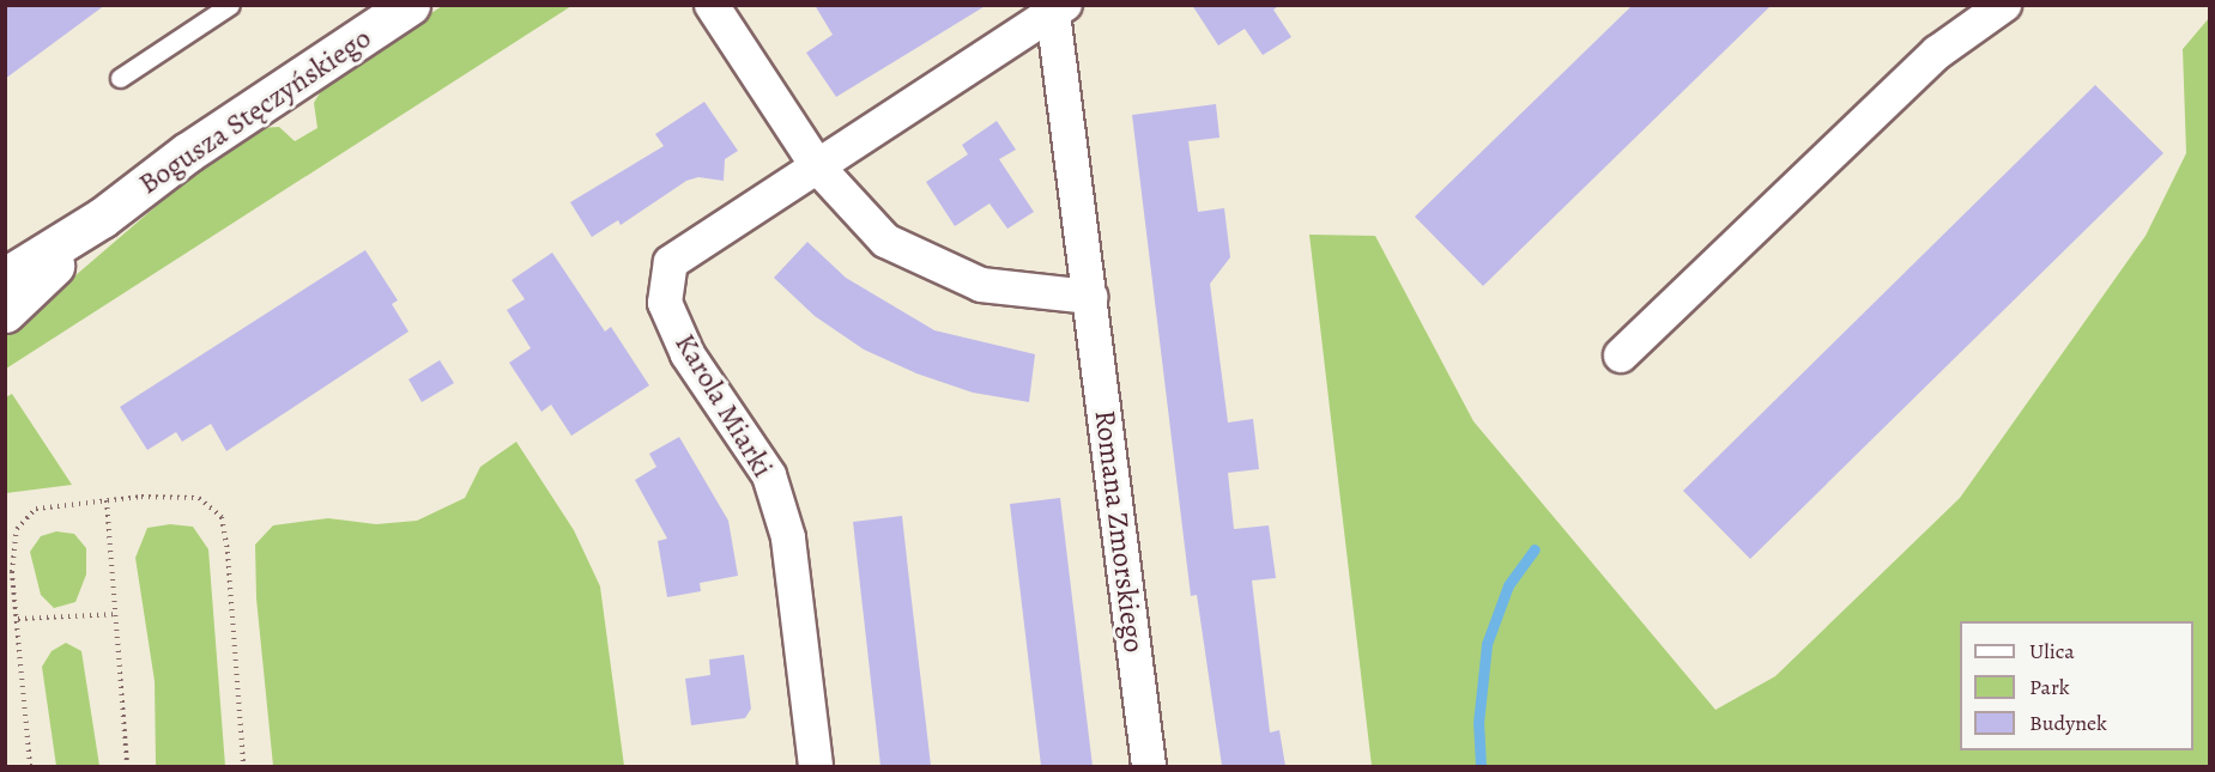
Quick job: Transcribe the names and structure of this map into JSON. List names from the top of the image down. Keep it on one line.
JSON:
{"streets":{"street":["Bogusza Stęczyńskiego","Karola Miarki","Romana Zmorskiego"]},"crossings":[["Karola Miarki","Romana Zmorskiego"]],"legend":["Ulica","Park","Budynek"]}
